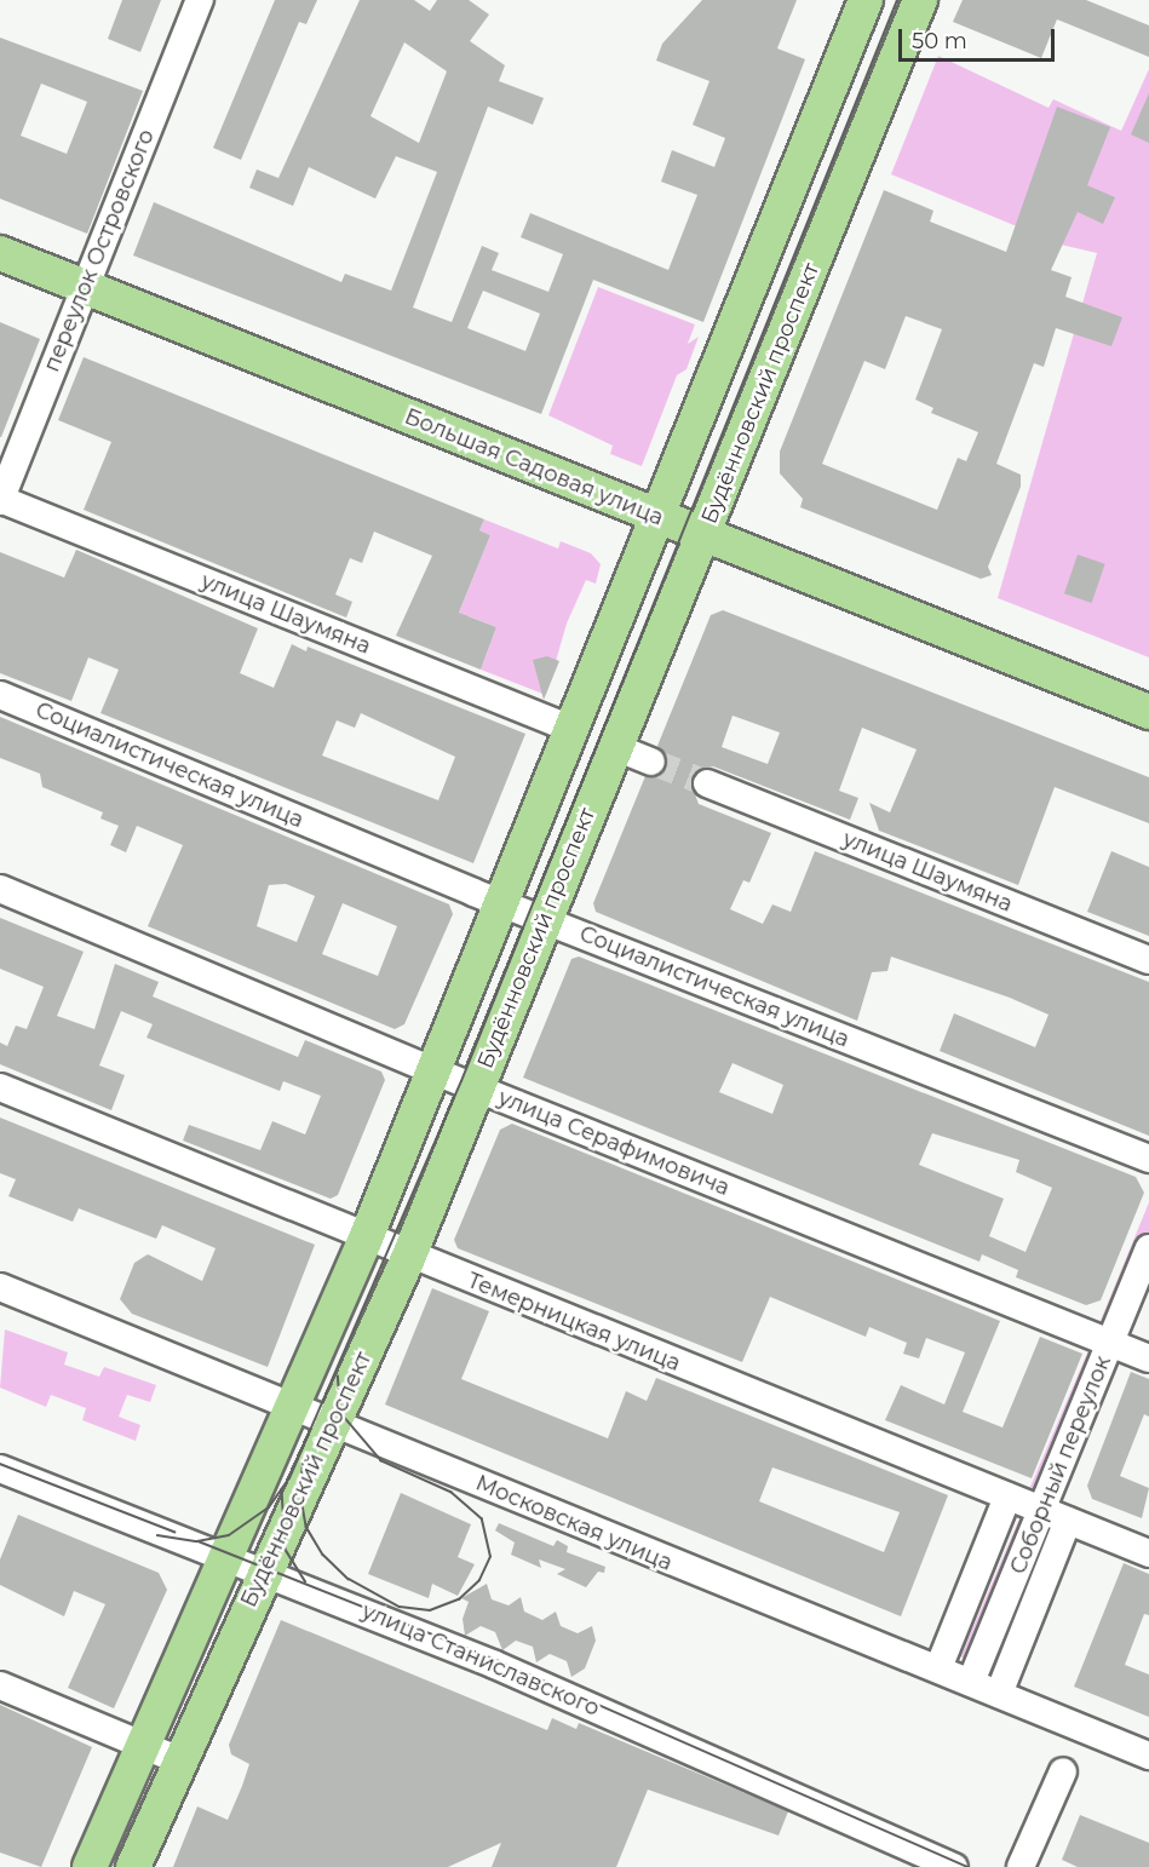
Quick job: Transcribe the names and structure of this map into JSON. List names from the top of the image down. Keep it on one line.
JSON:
{"streets":{"main road":["Будённовский проспект","Большая Садовая улица"],"street":["переулок Островского","улица Шаумяна","Социалистическая улица","улица Серафимовича","Темерницкая улица","Соборный переулок","Московская улица","улица Станиславского"]},"crossings":[["переулок Островского","Большая Садовая улица"],["переулок Островского","улица Шаумяна"],["Будённовский проспект","Большая Садовая улица"],["Будённовский проспект","улица Шаумяна"],["Будённовский проспект","Социалистическая улица"],["Будённовский проспект","улица Серафимовича"],["Будённовский проспект","Темерницкая улица"],["Будённовский проспект","Московская улица"],["Будённовский проспект","улица Станиславского"],["улица Серафимовича","Соборный переулок"],["Темерницкая улица","Соборный переулок"],["Соборный переулок","Московская улица"]],"scale_bar":"50 m"}
